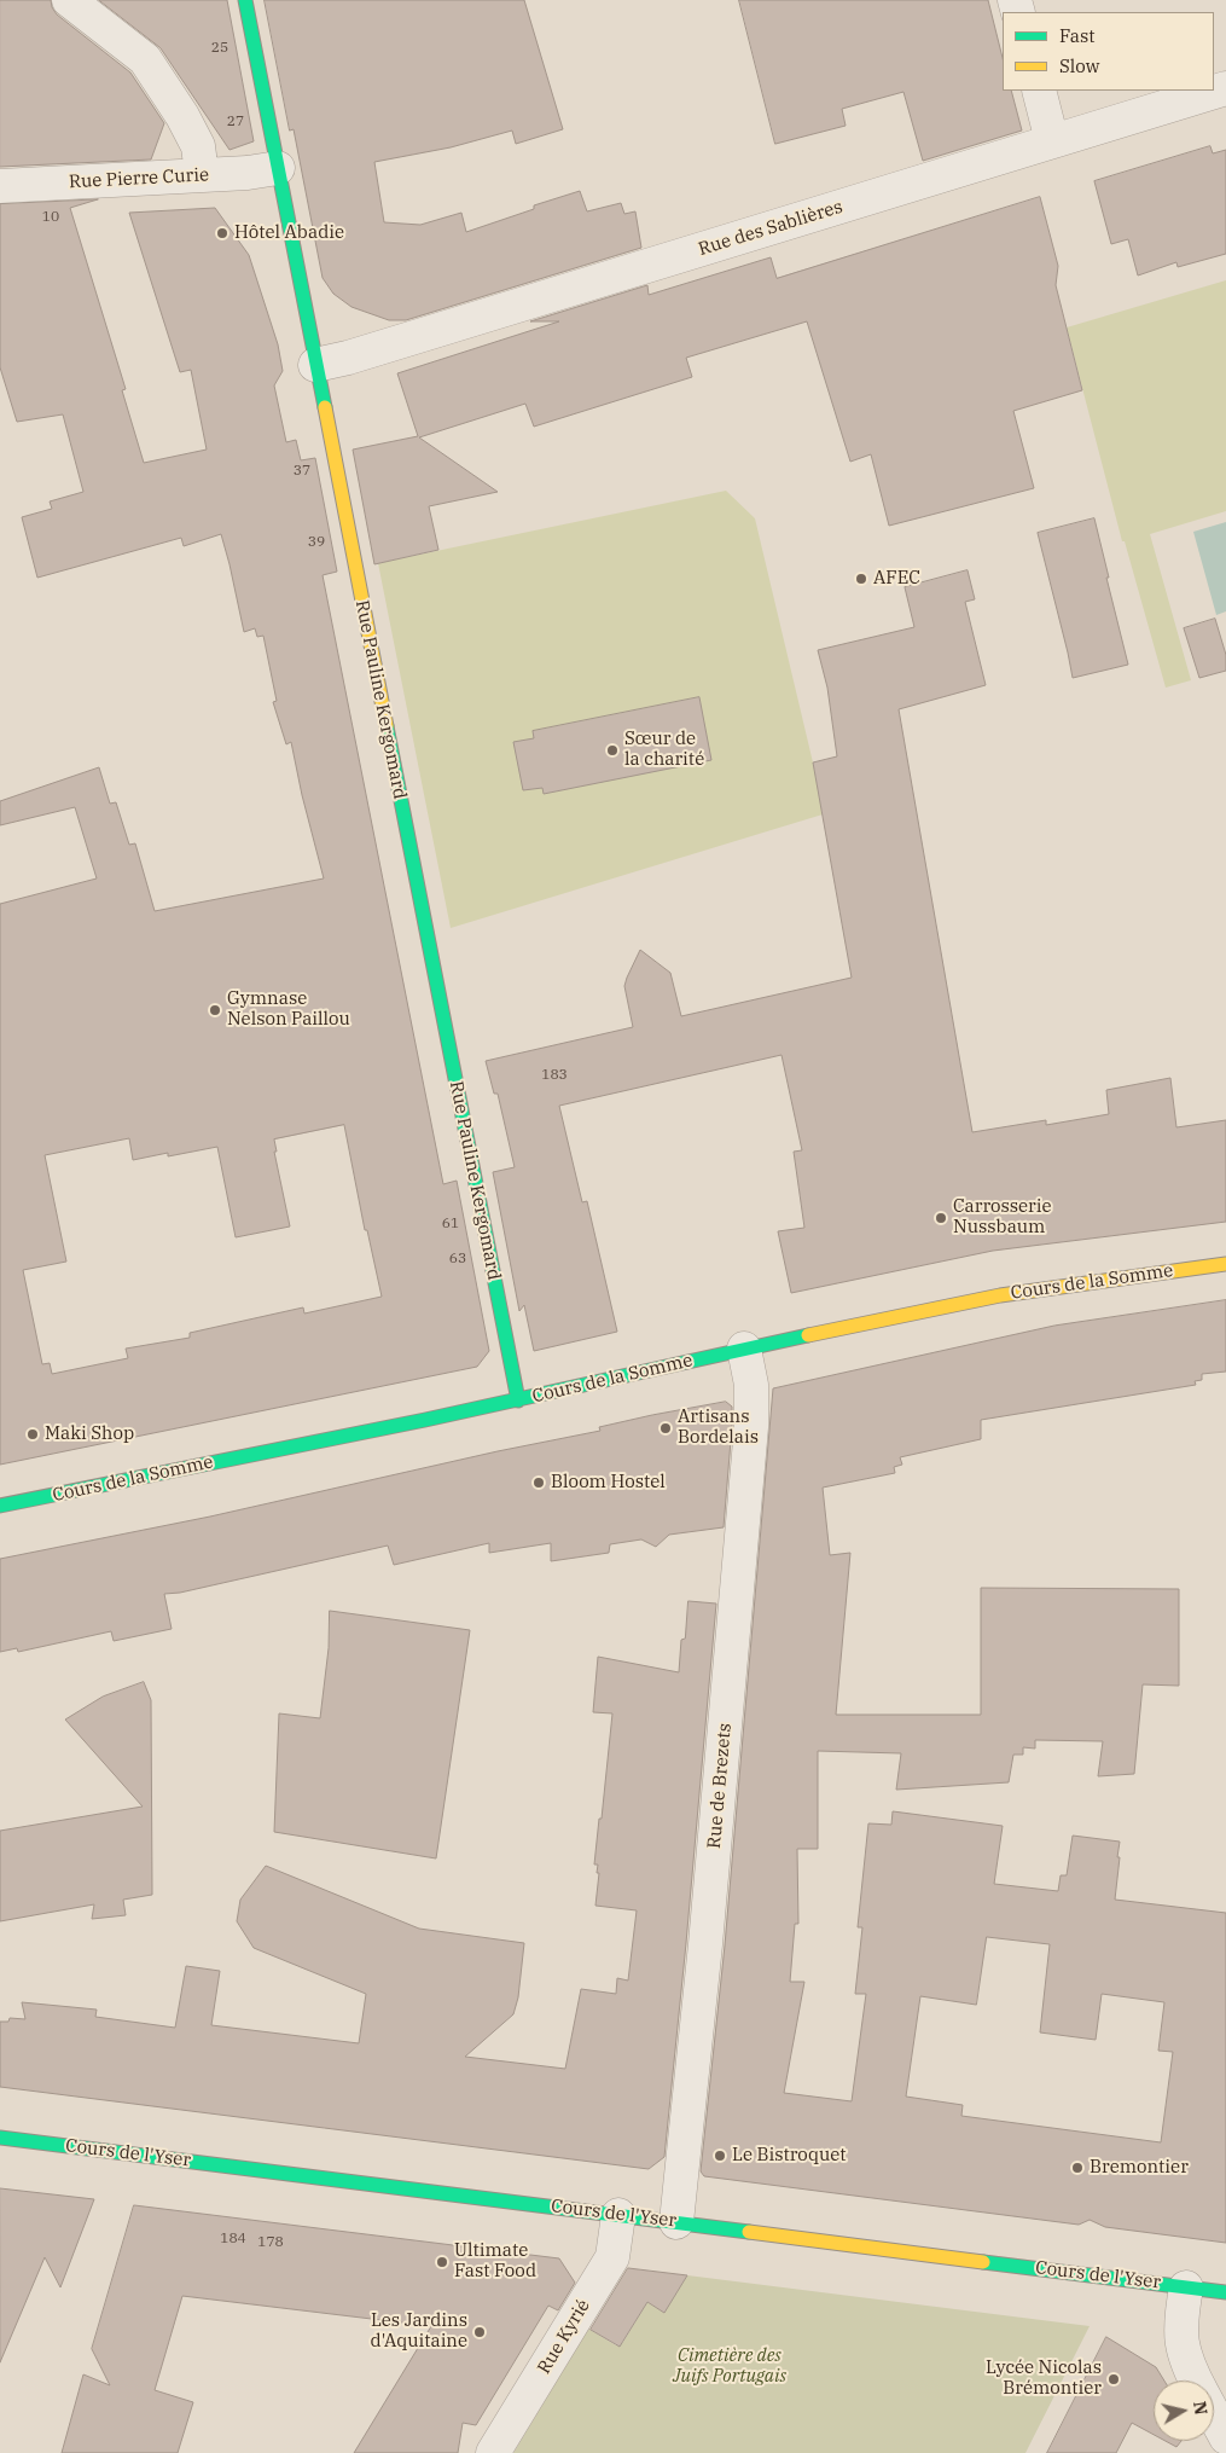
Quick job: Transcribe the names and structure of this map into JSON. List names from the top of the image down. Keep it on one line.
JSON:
{"streets":{"street":["Rue Pierre Curie","Rue des Sablières","Rue Pauline Kergomard","Cours de la Somme","Rue de Brezets","Cours de l'Yser","Rue Kyrié"]},"crossings":[["Rue Pierre Curie","Rue Pauline Kergomard"],["Rue des Sablières","Rue Pauline Kergomard"],["Rue Pauline Kergomard","Cours de la Somme"],["Cours de la Somme","Rue de Brezets"],["Rue de Brezets","Cours de l'Yser"],["Cours de l'Yser","Rue Kyrié"]],"parks":["Cimetière des Juifs Portugais"],"places":["Hôtel Abadie","AFEC","Sœur de la charité","Gymnase Nelson Paillou","Carrosserie Nussbaum","Artisans Bordelais","Maki Shop","Bloom Hostel","Le Bistroquet","Bremontier","Ultimate Fast Food","Les Jardins d'Aquitaine","Lycée Nicolas Brémontier"],"house_numbers":["25","27","10","37","39","183","61","63","184","178"],"legend":["Fast","Slow"],"north":"right"}
